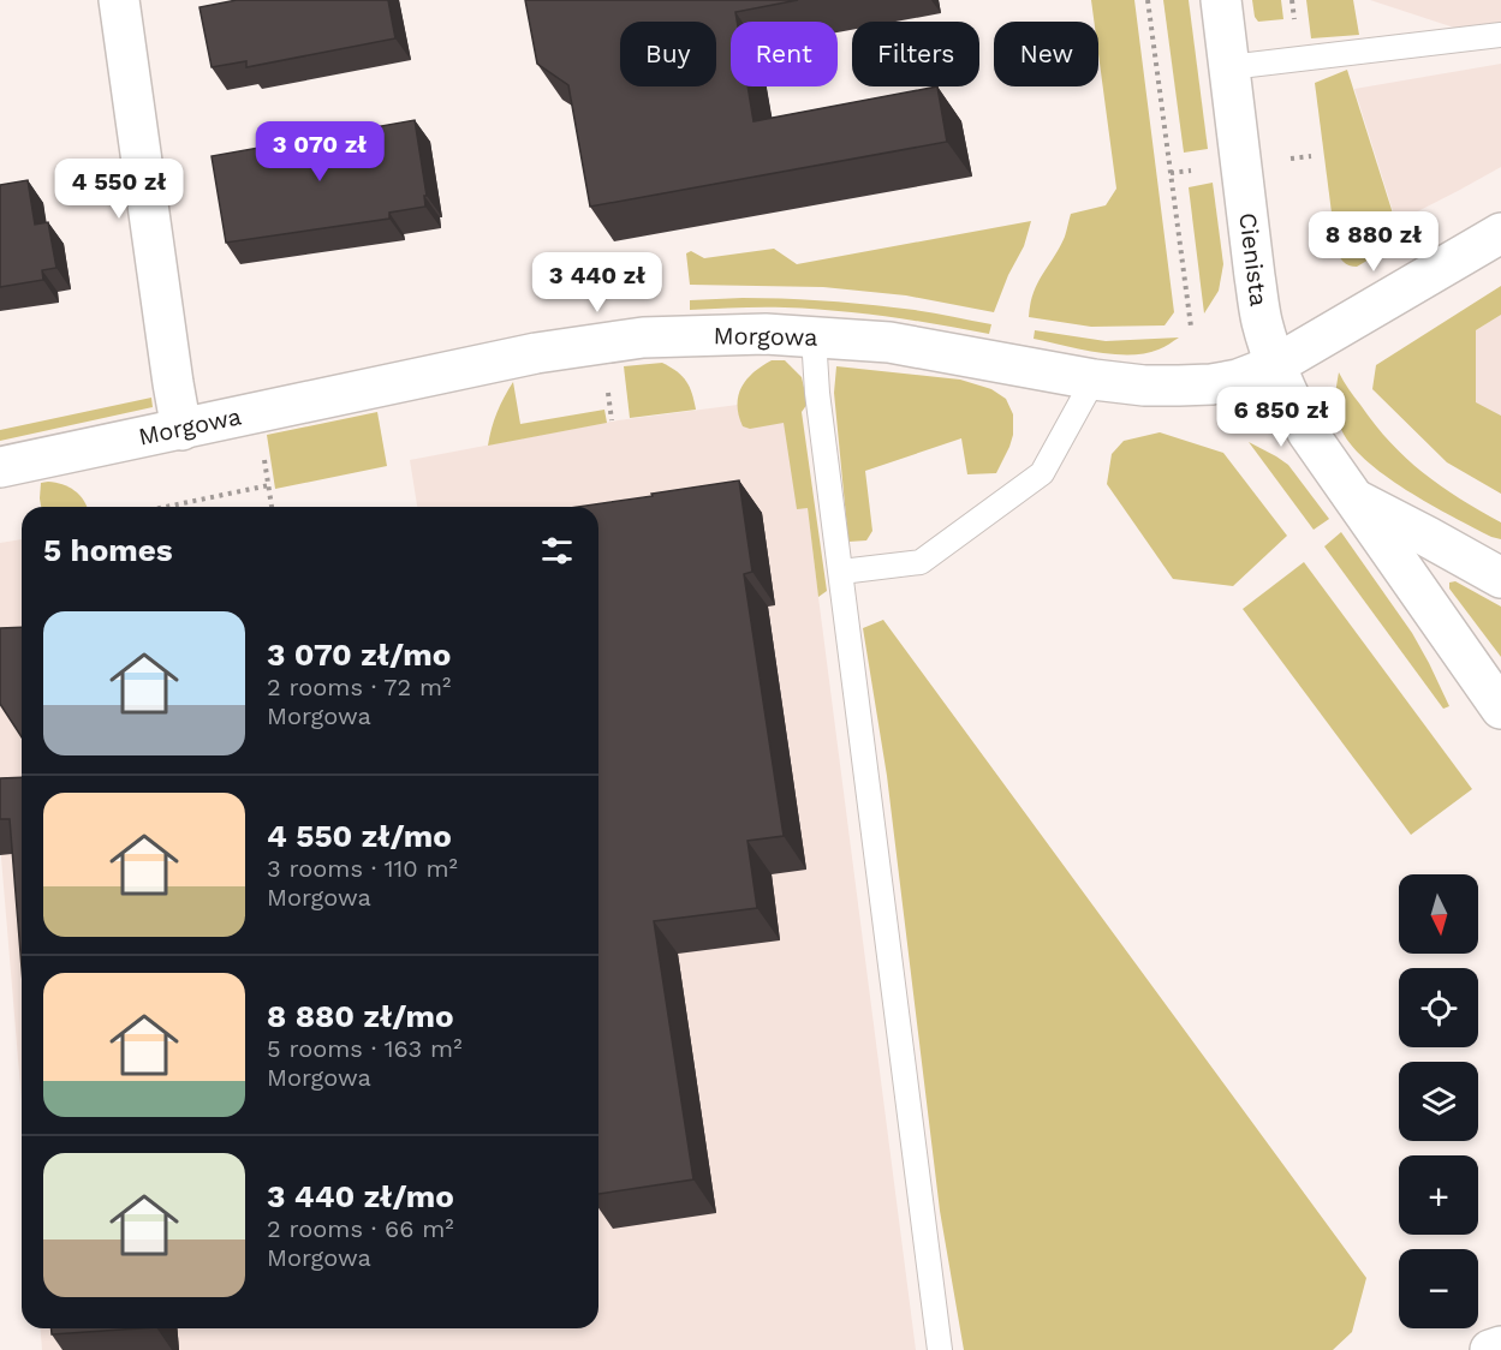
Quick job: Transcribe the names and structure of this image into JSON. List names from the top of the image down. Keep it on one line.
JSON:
{"streets":{"street":["Cienista","Morgowa"]},"crossings":[["Cienista","Morgowa"]],"north":"bottom","page":{"chip":["Buy","Rent","Filters","New"],"price":["3 070 zł","4 550 zł","8 880 zł","3 440 zł","6 850 zł"],"heading":"5 homes","list":[{"name":"3 070 zł/mo","note":"2 rooms · 72 m² · Morgowa"},{"name":"4 550 zł/mo","note":"3 rooms · 110 m² · Morgowa"},{"name":"8 880 zł/mo","note":"5 rooms · 163 m² · Morgowa"},{"name":"3 440 zł/mo","note":"2 rooms · 66 m² · Morgowa"}],"map_buttons":["+","−"]}}
